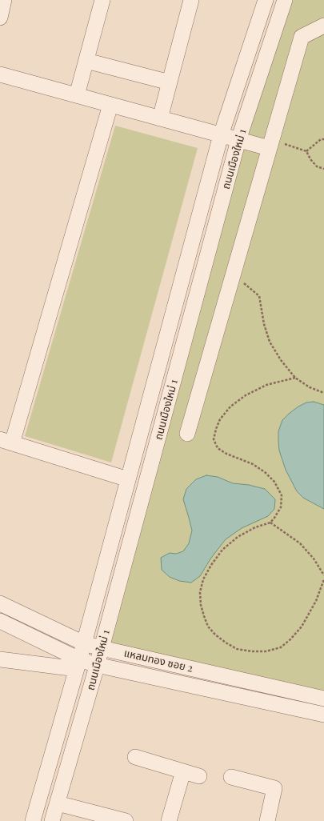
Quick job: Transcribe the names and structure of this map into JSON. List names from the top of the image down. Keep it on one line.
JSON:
{"streets":{"street":["ถนนเมืองใหม่ 1","แหลมทอง ซอย 2"]},"crossings":[["ถนนเมืองใหม่ 1","แหลมทอง ซอย 2"]]}
